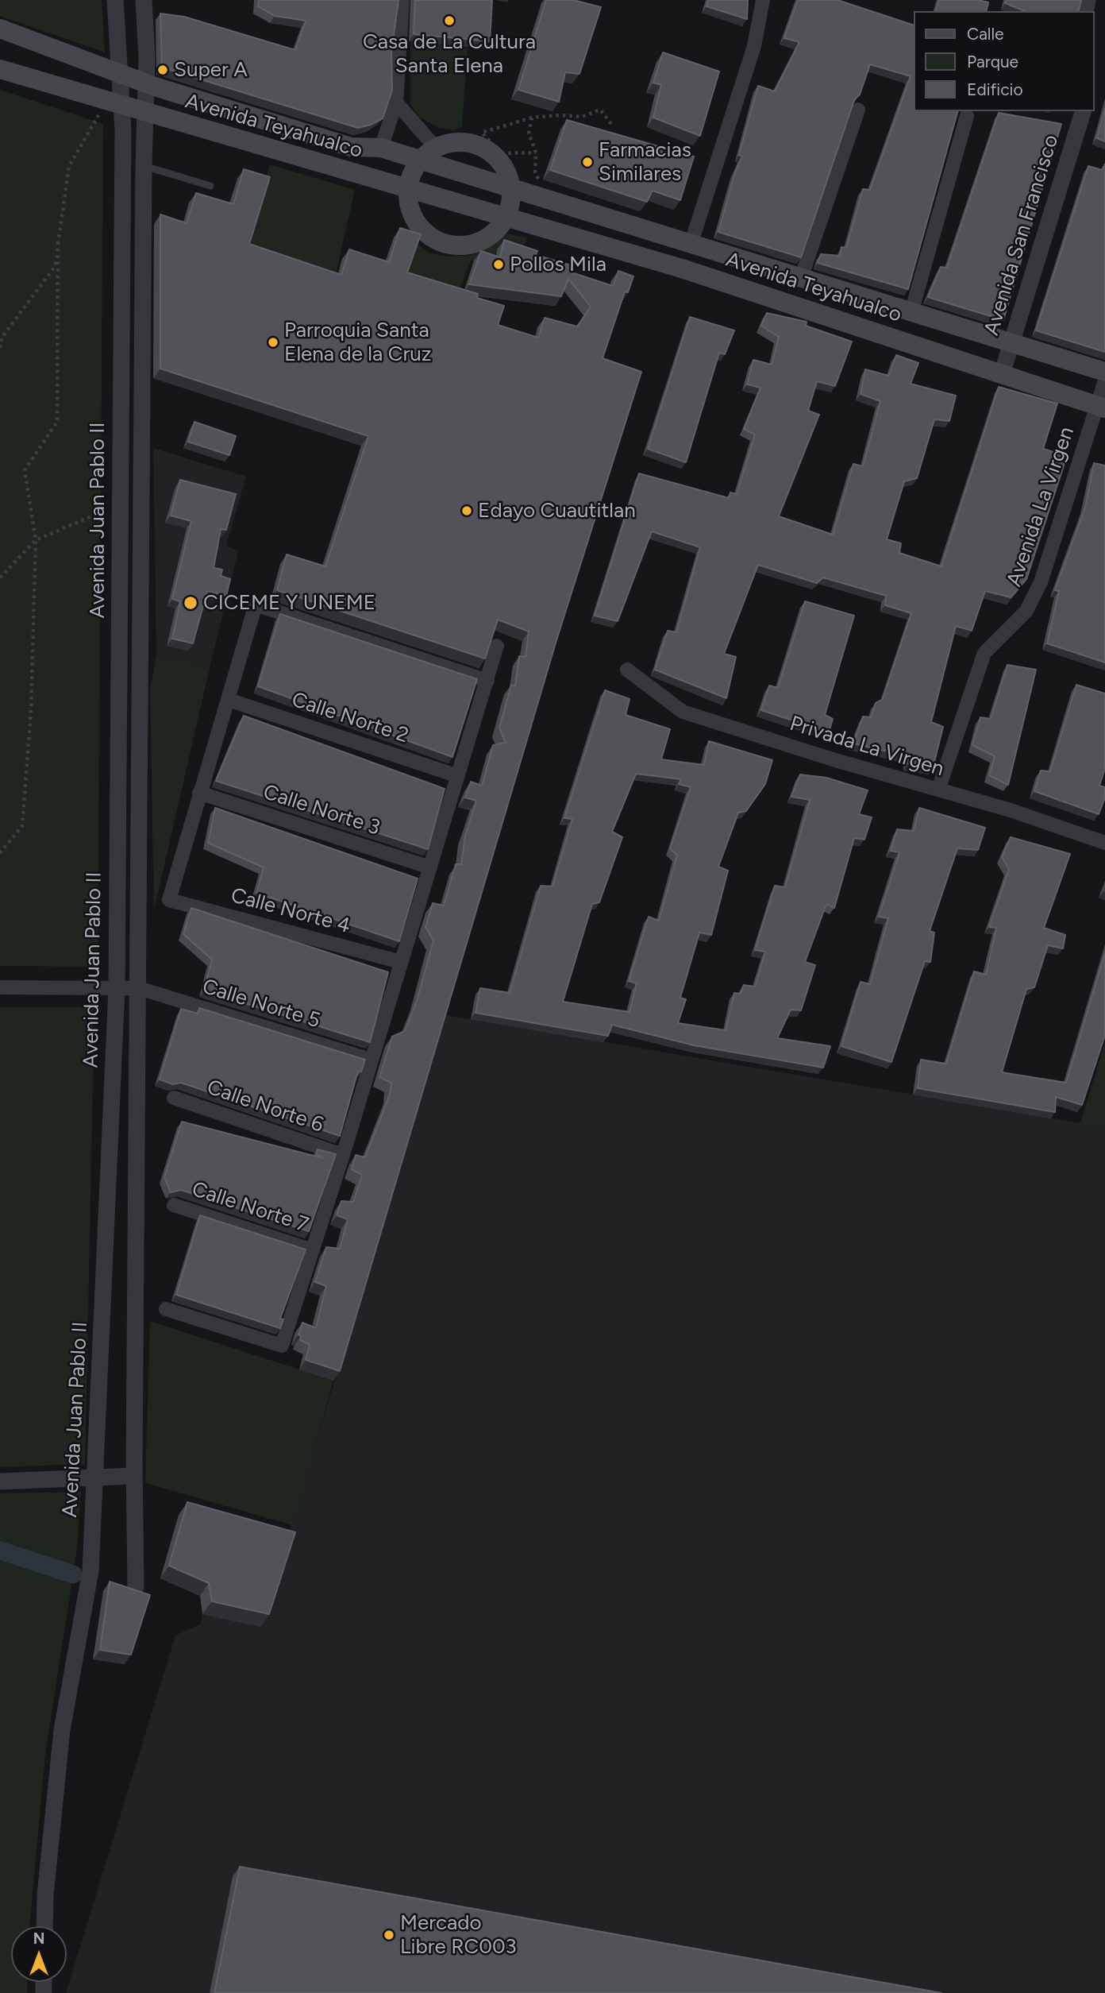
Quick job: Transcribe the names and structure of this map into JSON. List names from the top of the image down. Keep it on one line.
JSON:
{"streets":{"main road":["Avenida Teyahualco"],"street":["Avenida San Francisco","Avenida La Virgen","Avenida Juan Pablo II","Calle Norte 2","Privada La Virgen","Calle Norte 3","Calle Norte 4","Calle Norte 5","Calle Norte 6","Calle Norte 7"]},"crossings":[["Avenida Teyahualco","Avenida San Francisco"],["Avenida Teyahualco","Avenida La Virgen"],["Avenida Teyahualco","Avenida Juan Pablo II"],["Avenida La Virgen","Privada La Virgen"],["Avenida Juan Pablo II","Calle Norte 5"],["Calle Norte 3","Calle Norte 4"]],"places":["Casa de La Cultura Santa Elena","Super A","Farmacias Similares","Pollos Mila","Parroquia Santa Elena de la Cruz","Edayo Cuautitlan","CICEME Y UNEME","Mercado Libre RC003"],"legend":["Calle","Parque","Edificio"],"north":"top"}
